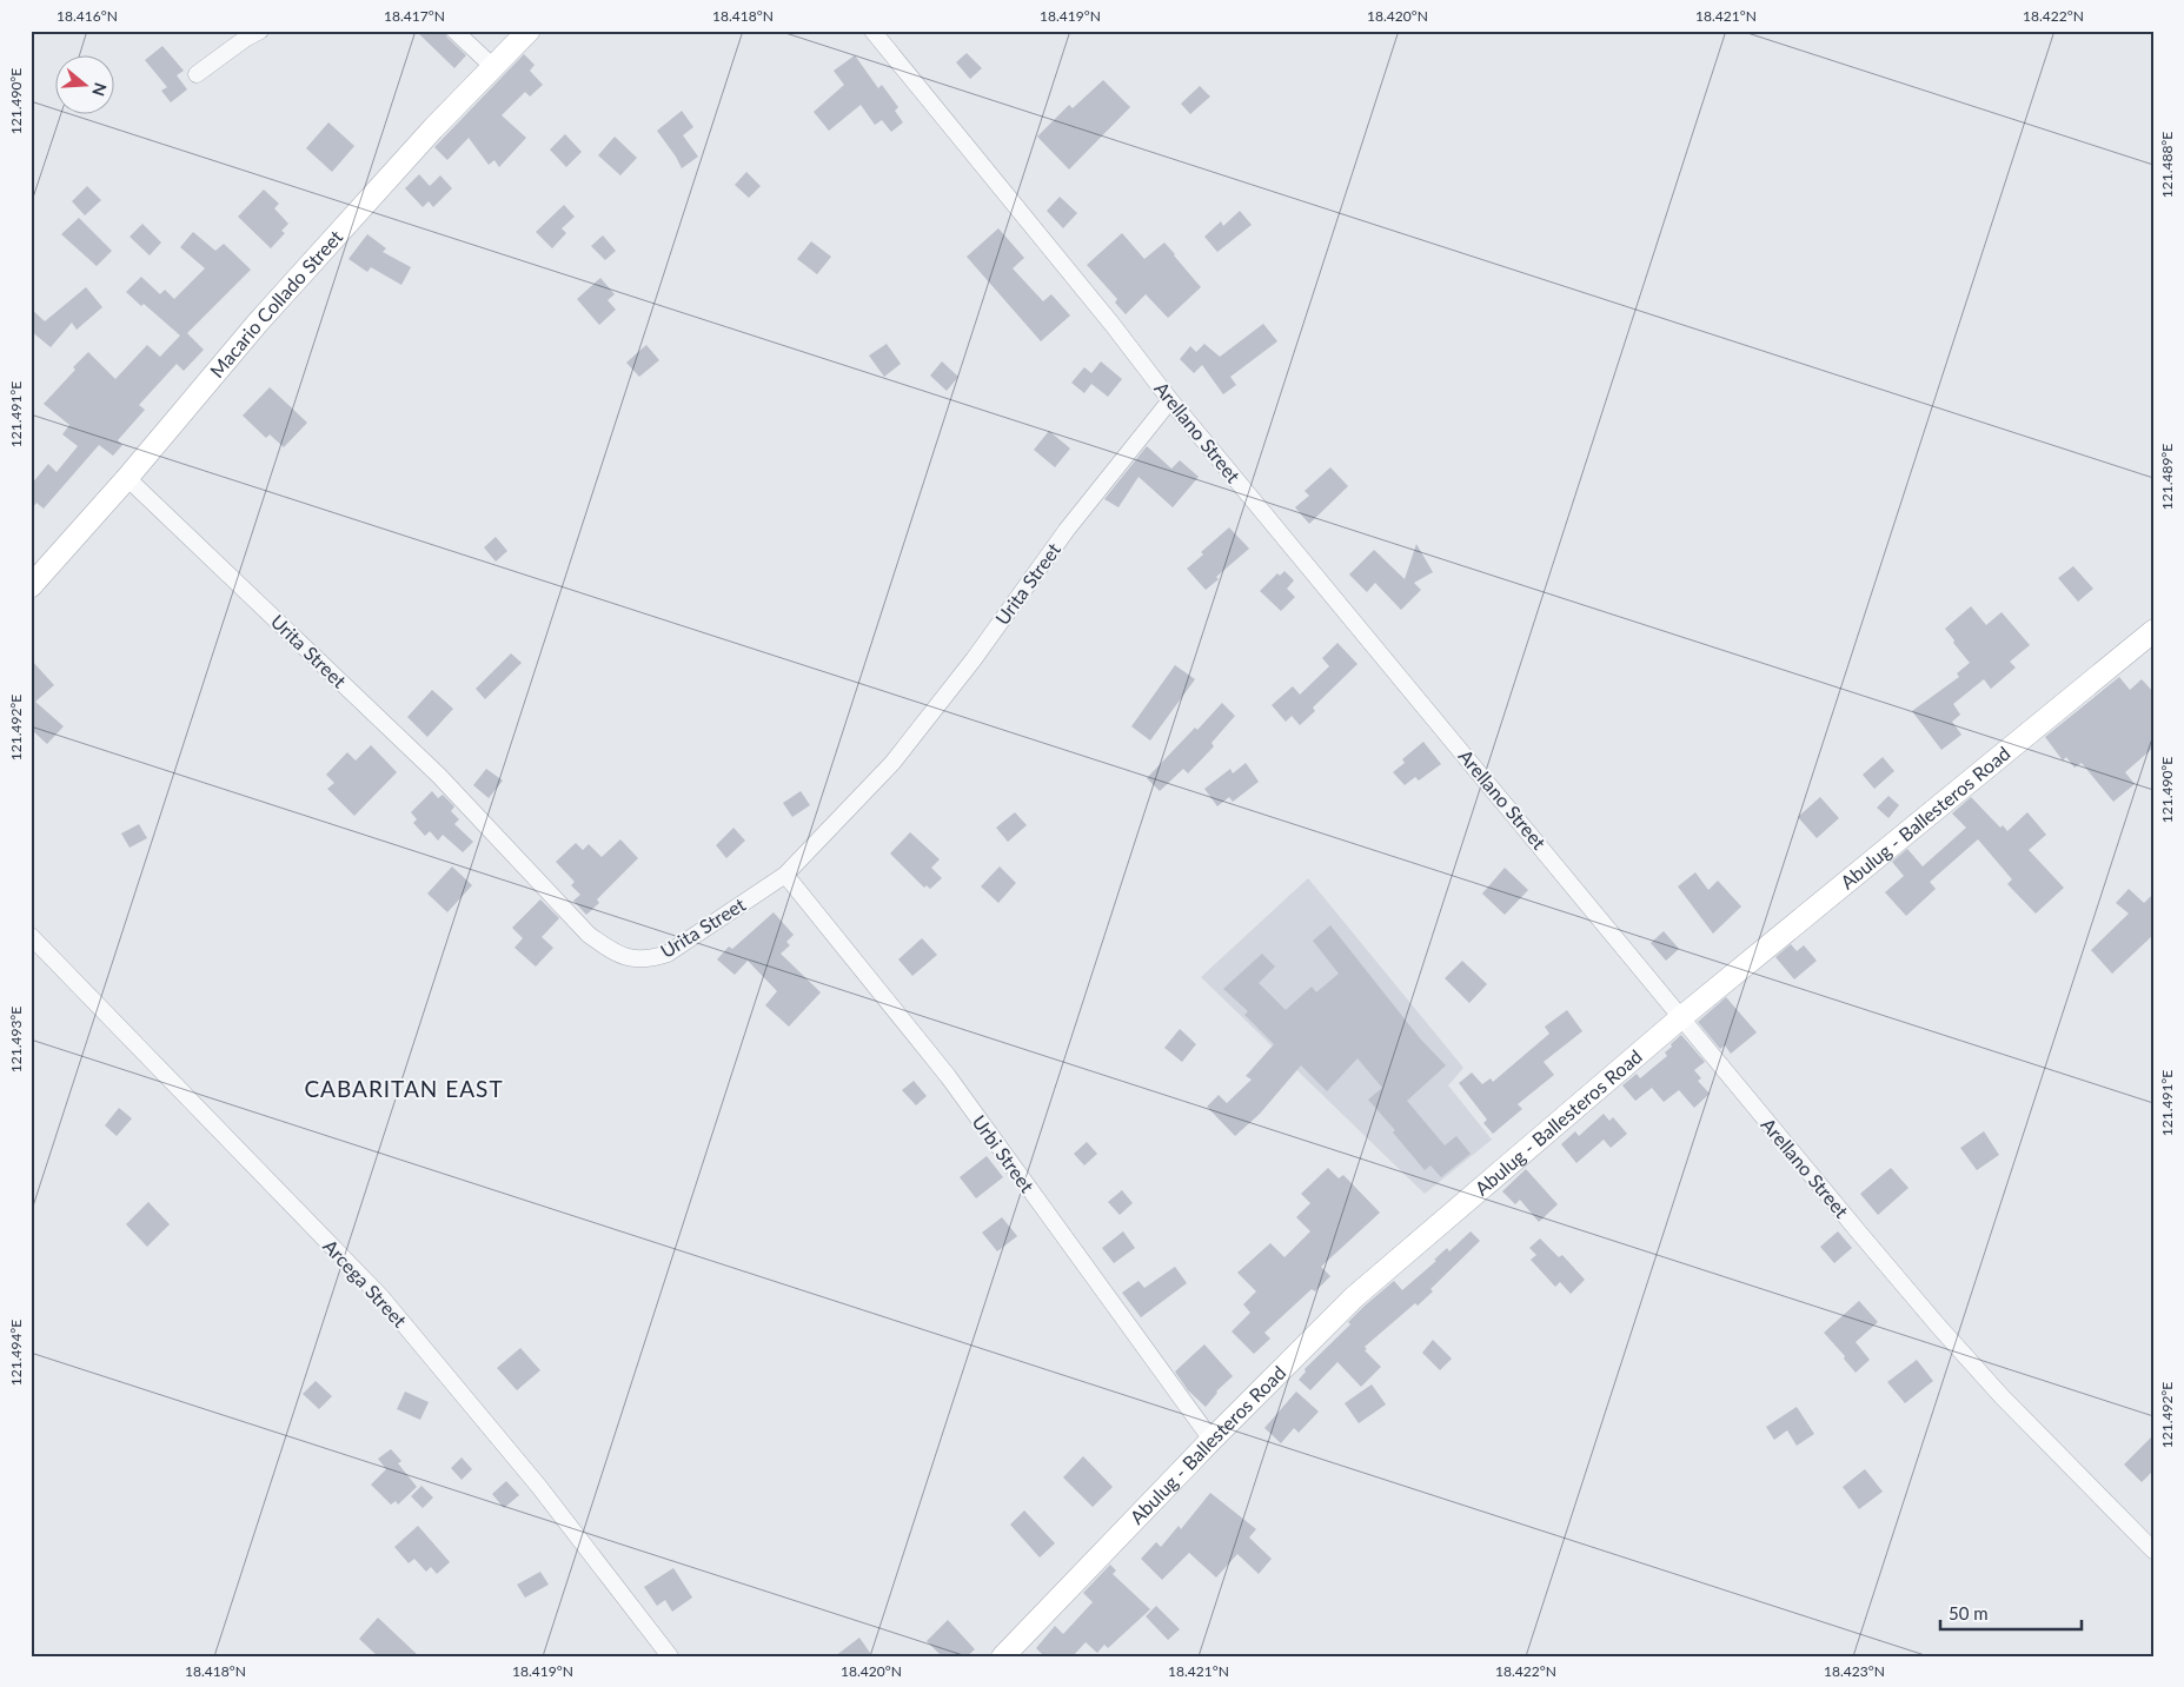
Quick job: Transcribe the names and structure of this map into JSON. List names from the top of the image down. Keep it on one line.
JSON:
{"streets":{"main road":["Macario Collado Street","Abulug - Ballesteros Road"],"street":["Arellano Street","Urita Street","Urbi Street","Arcega Street"]},"crossings":[["Macario Collado Street","Urita Street"],["Arellano Street","Urita Street"],["Arellano Street","Abulug - Ballesteros Road"],["Urita Street","Urbi Street"],["Abulug - Ballesteros Road","Urbi Street"]],"districts":["CABARITAN EAST"],"scale_bar":"50 m","north":"right","coordinates":["18.416°N","18.417°N","18.418°N","18.419°N","18.420°N","18.421°N","18.422°N","121.490°E","121.488°E","121.491°E","121.489°E","121.492°E","121.493°E","121.494°E","18.423°N"]}
